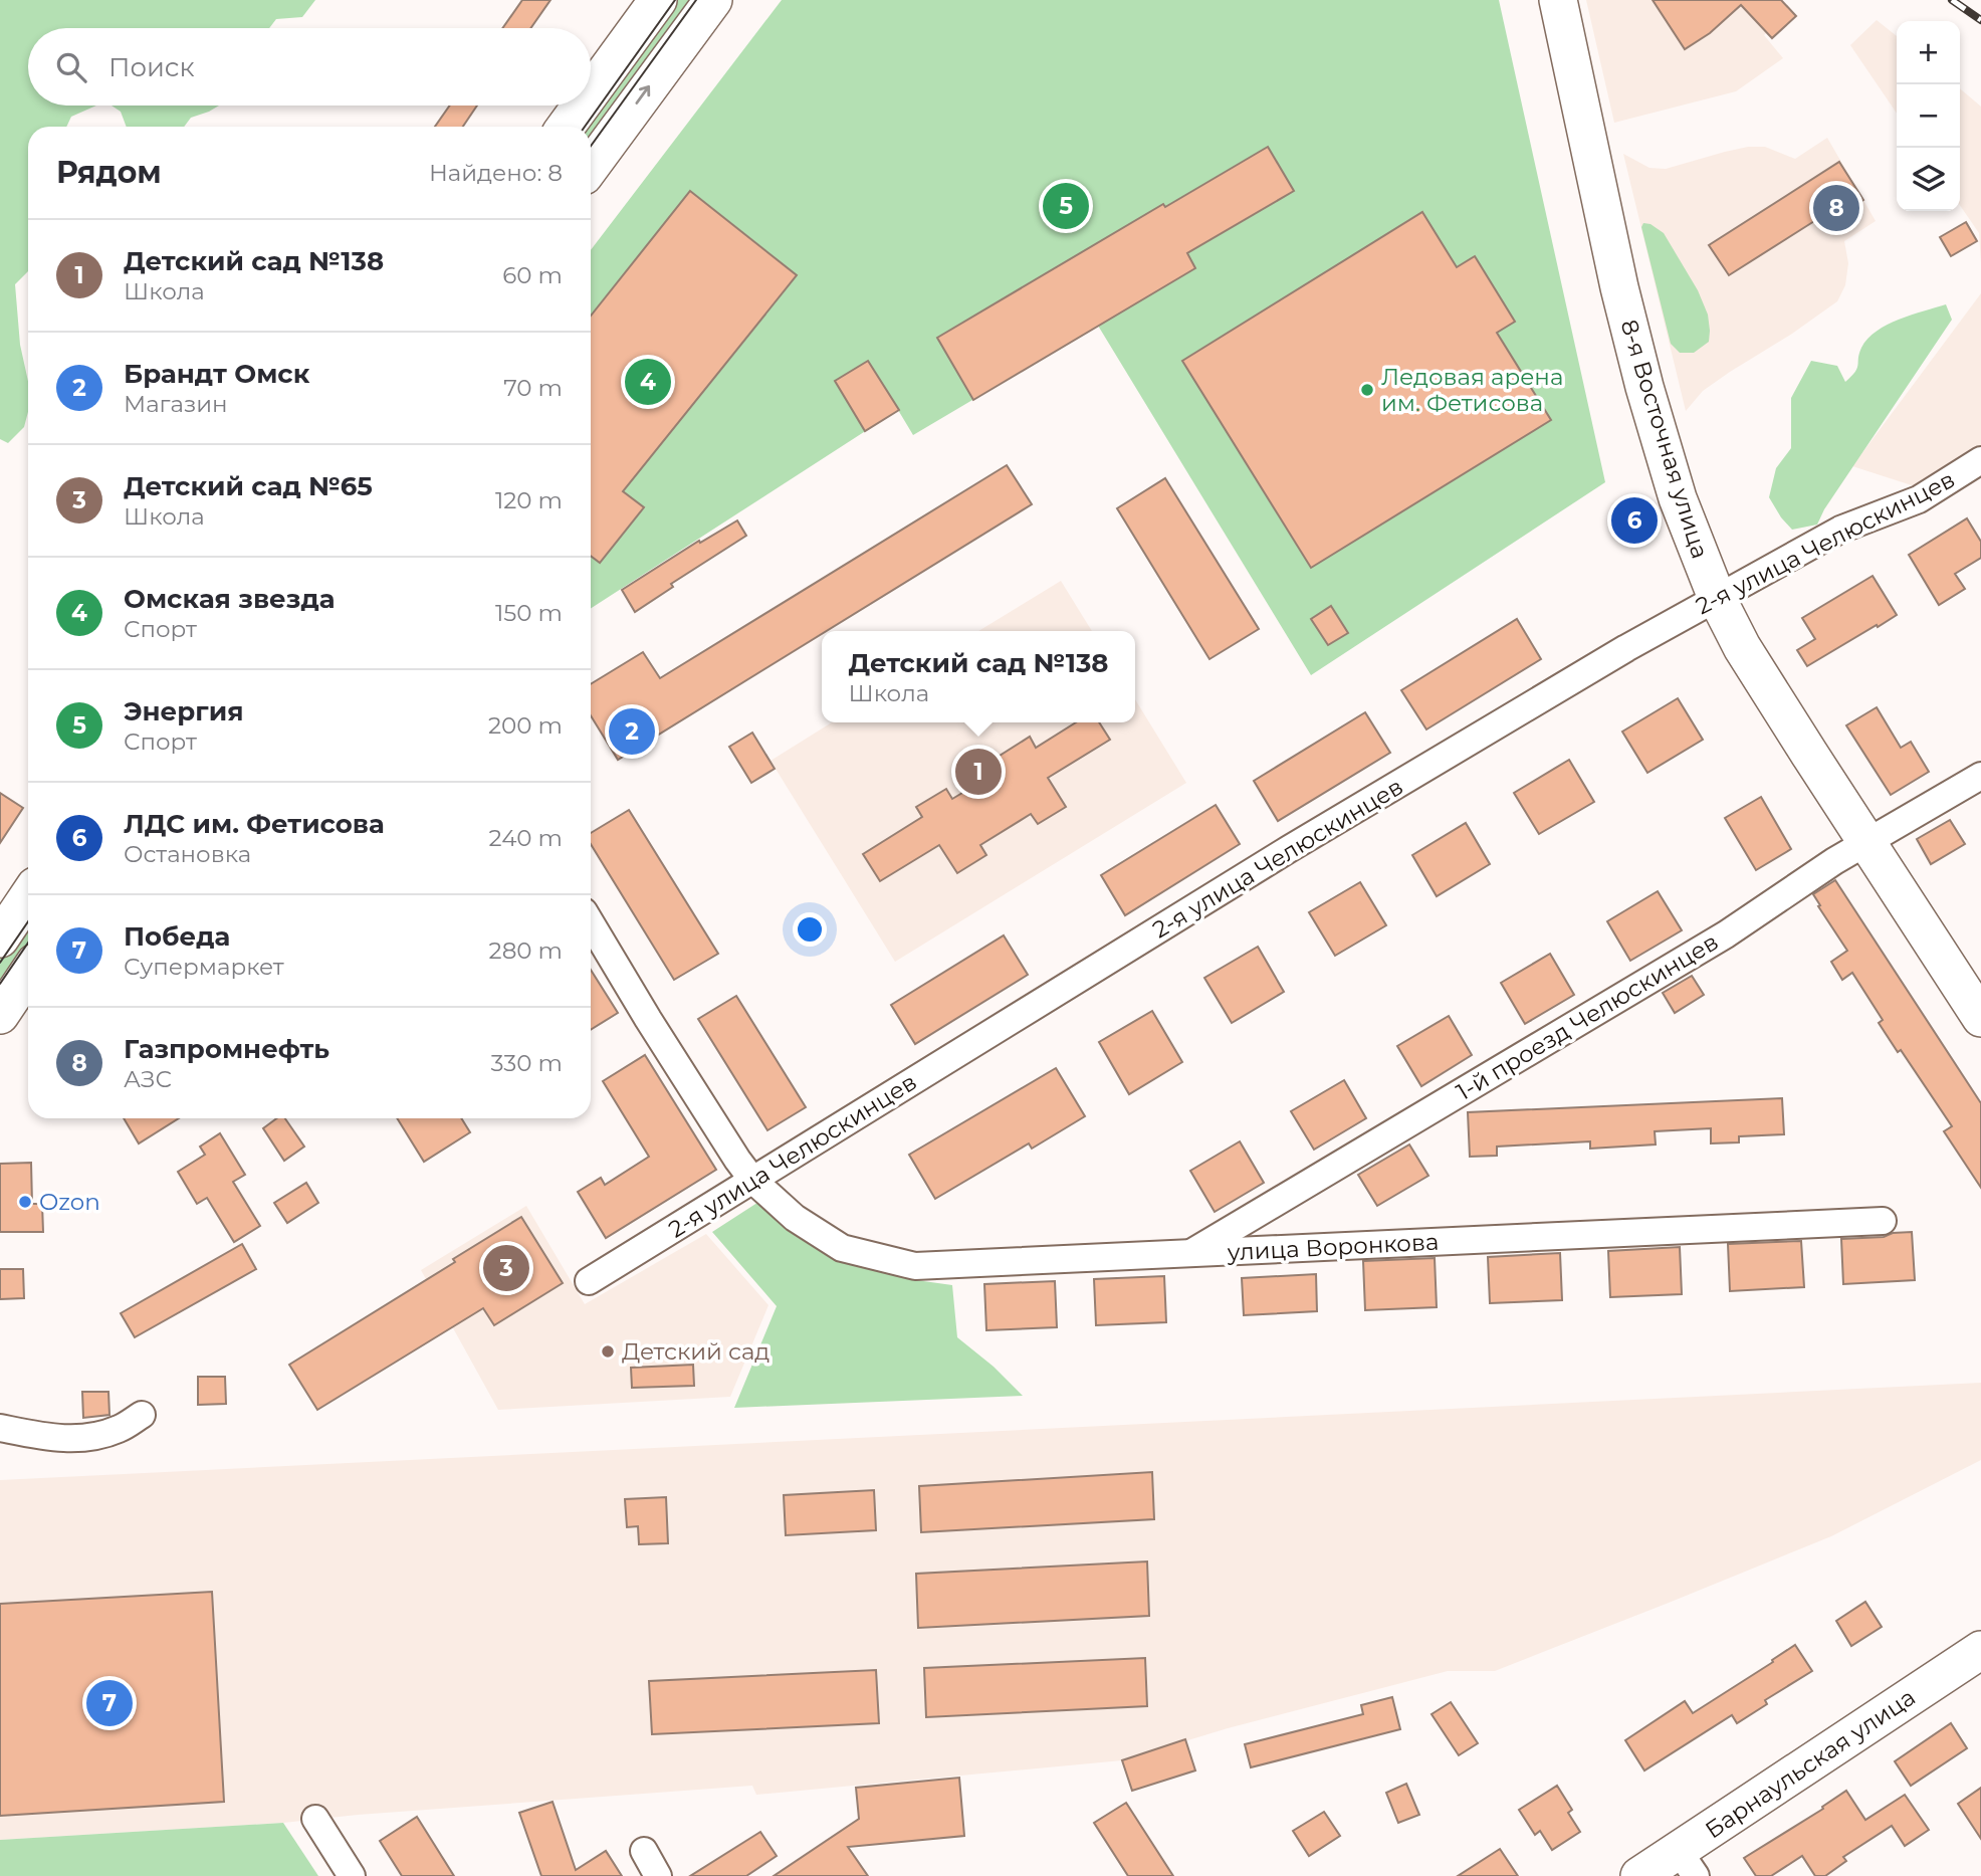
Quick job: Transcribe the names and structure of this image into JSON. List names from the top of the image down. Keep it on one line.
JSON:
{"streets":{"main road":["8-я Восточная улица","Барнаульская улица"],"street":["2-я улица Челюскинцев","1-й проезд Челюскинцев","улица Воронкова"]},"crossings":[["8-я Восточная улица","2-я улица Челюскинцев"],["8-я Восточная улица","1-й проезд Челюскинцев"],["2-я улица Челюскинцев","улица Воронкова"],["1-й проезд Челюскинцев","улица Воронкова"]],"places":["Ледовая арена им. Фетисова","Ozon","Детский сад"],"page":{"map_buttons":["+","−"],"search":"Поиск","heading":["Рядом","Найдено: 8"],"pins":["5","8","4","6","2","1","3","7"],"list":[{"mark":"1","name":"Детский сад №138","note":"Школа","value":"60 m"},{"mark":"2","name":"Брандт Омск","note":"Магазин","value":"70 m"},{"mark":"3","name":"Детский сад №65","note":"Школа","value":"120 m"},{"mark":"4","name":"Омская звезда","note":"Спорт","value":"150 m"},{"mark":"5","name":"Энергия","note":"Спорт","value":"200 m"},{"mark":"6","name":"ЛДС им. Фетисова","note":"Остановка","value":"240 m"},{"mark":"7","name":"Победа","note":"Супермаркет","value":"280 m"},{"mark":"8","name":"Газпромнефть","note":"АЗС","value":"330 m"}],"popup":["Детский сад №138","Школа"]}}
